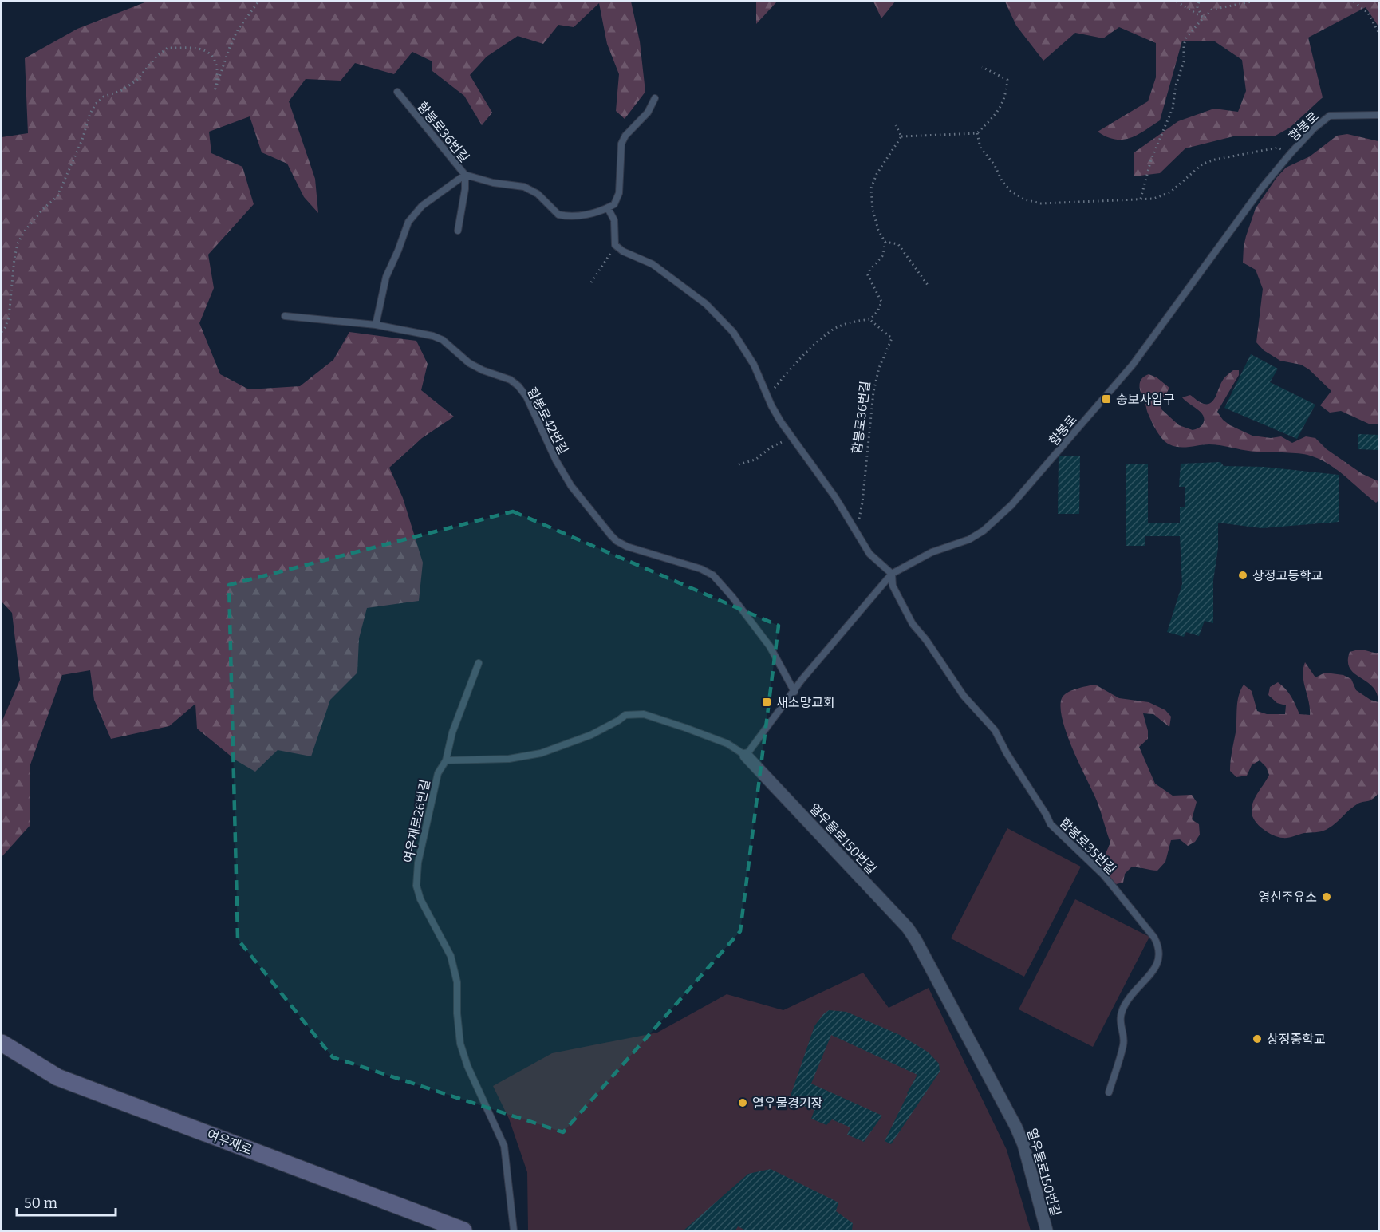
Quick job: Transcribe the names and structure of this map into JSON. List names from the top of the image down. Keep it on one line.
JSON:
{"streets":{"street":["열우물로150번길","여우재로"],"lane":["함봉로","함봉로36번길","함봉로42번길","여우재로26번길","함봉로35번길"]},"crossings":[["함봉로","함봉로42번길"],["함봉로","열우물로150번길"],["함봉로","함봉로35번길"],["여우재로26번길","열우물로150번길"]],"places":{"transit":["숭보사입구","새소망교회"],"other":["상정고등학교","영신주유소","상정중학교","열우물경기장"]},"scale_bar":"50 m"}
